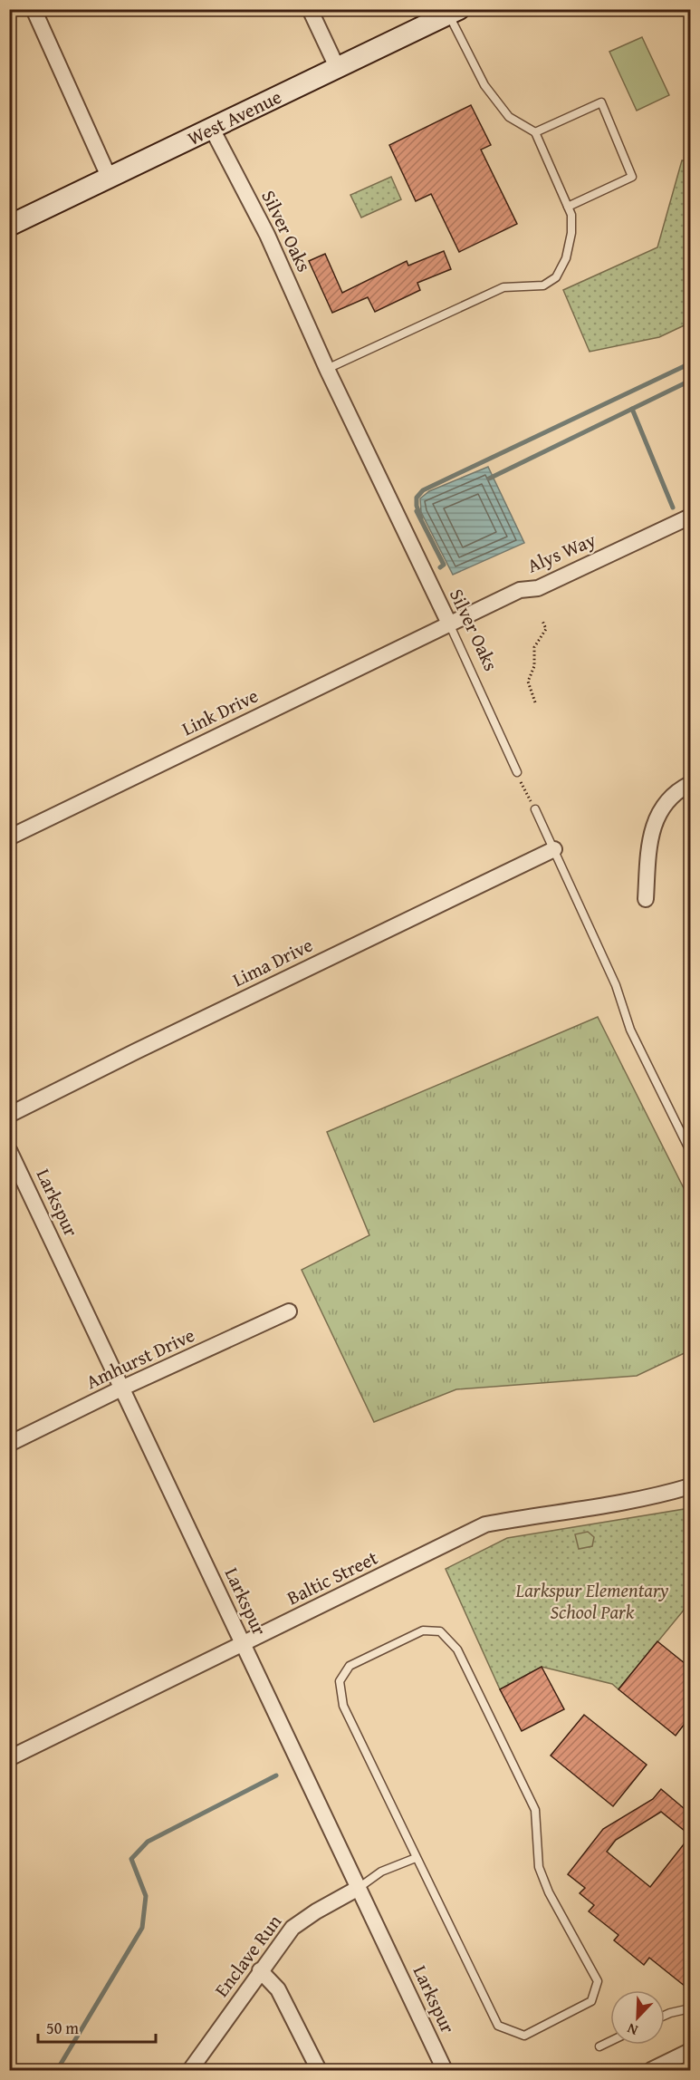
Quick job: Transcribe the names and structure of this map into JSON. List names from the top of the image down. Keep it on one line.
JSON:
{"streets":{"main road":["West Avenue"],"street":["Silver Oaks","Alys Way","Link Drive","Lima Drive","Larkspur","Amhurst Drive","Baltic Street","Enclave Run"]},"crossings":[["West Avenue","Silver Oaks"],["Silver Oaks","Alys Way"],["Silver Oaks","Link Drive"],["Alys Way","Link Drive"],["Larkspur","Amhurst Drive"],["Larkspur","Baltic Street"],["Larkspur","Enclave Run"]],"parks":["Larkspur Elementary School Park"],"scale_bar":"50 m","north":"bottom left"}
